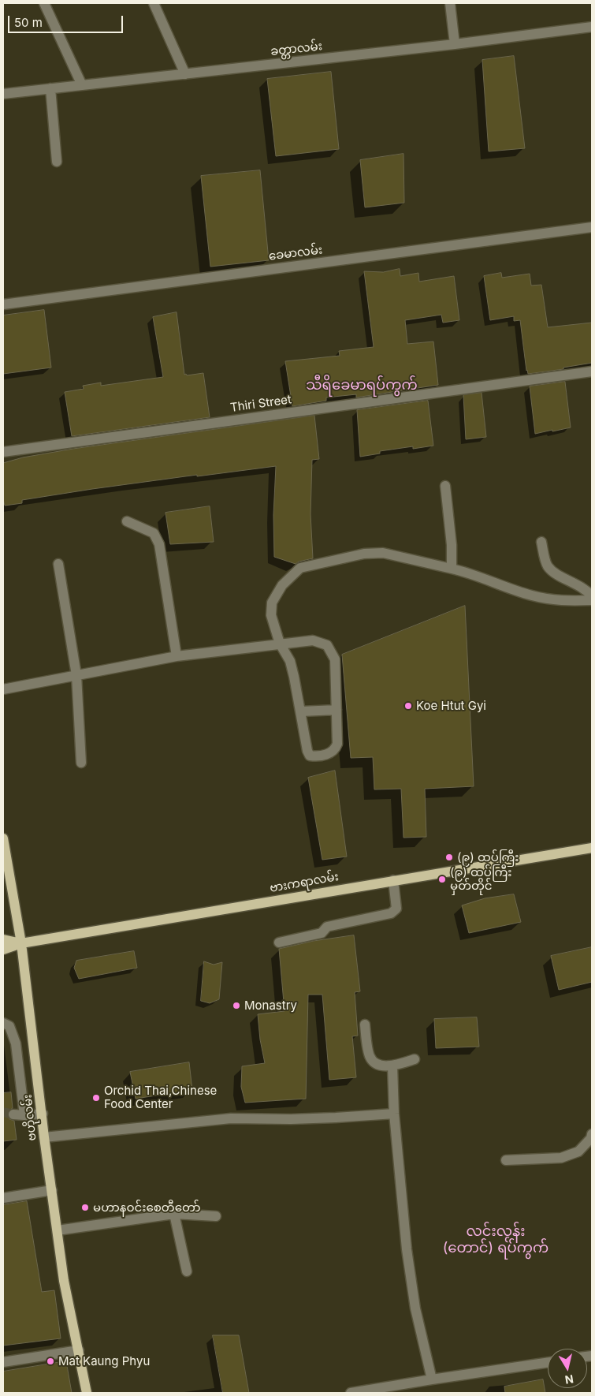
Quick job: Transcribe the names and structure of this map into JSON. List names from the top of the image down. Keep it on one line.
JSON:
{"streets":{"main road":["ဗားကရာလမ်း","ဗဟိုလမ်း"],"street":["ခတ္တာလမ်း","ခေမာလမ်း","Thiri Street"]},"crossings":[["ဗားကရာလမ်း","ဗဟိုလမ်း"]],"districts":["သီရိခေမာရပ်ကွက်","လင်းလွန်း (တောင်) ရပ်ကွက်"],"places":["Koe Htut Gyi","(၉) ထပ်ကြီး","(၉) ထပ်ကြီး မှတ်တိုင်","Monastry","Orchid Thai,Chinese Food Center","မဟာနဝင်းစေတီတော်","Mat Kaung Phyu"],"scale_bar":"50 m","north":"bottom"}
